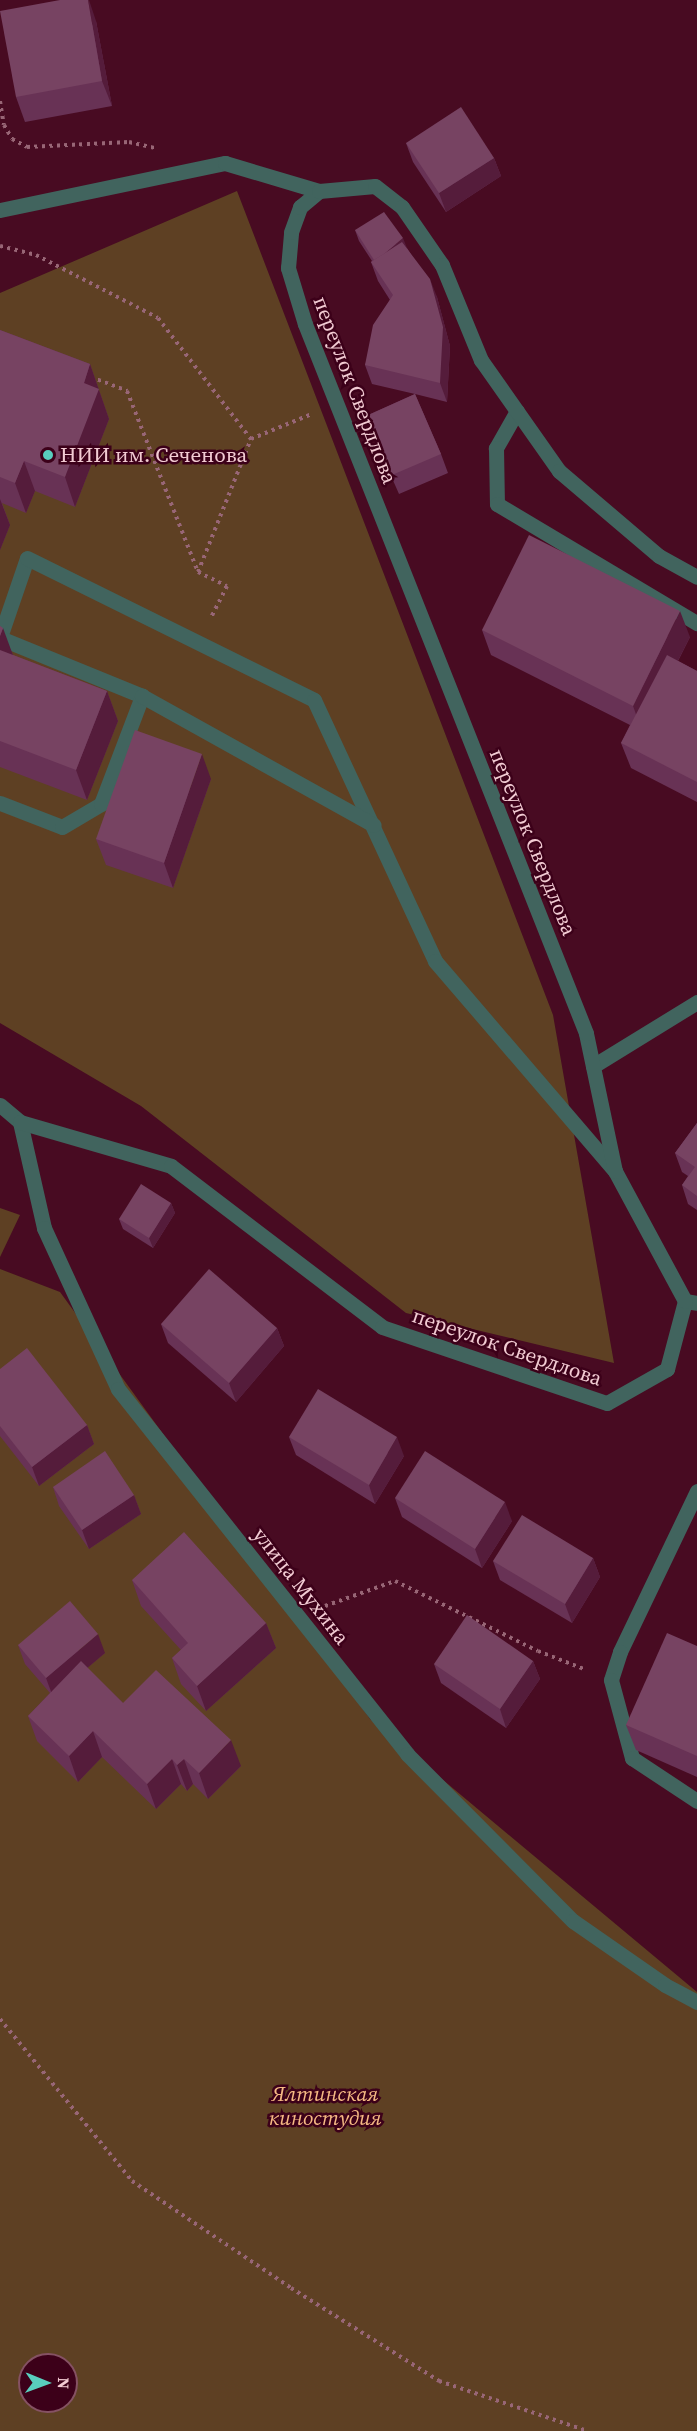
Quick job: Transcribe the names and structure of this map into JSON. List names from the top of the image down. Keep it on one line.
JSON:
{"streets":{"street":["переулок Свердлова","улица Мухина"]},"crossings":[["переулок Свердлова","улица Мухина"]],"parks":["Ялтинская киностудия"],"places":["НИИ им. Сеченова"],"north":"right"}
